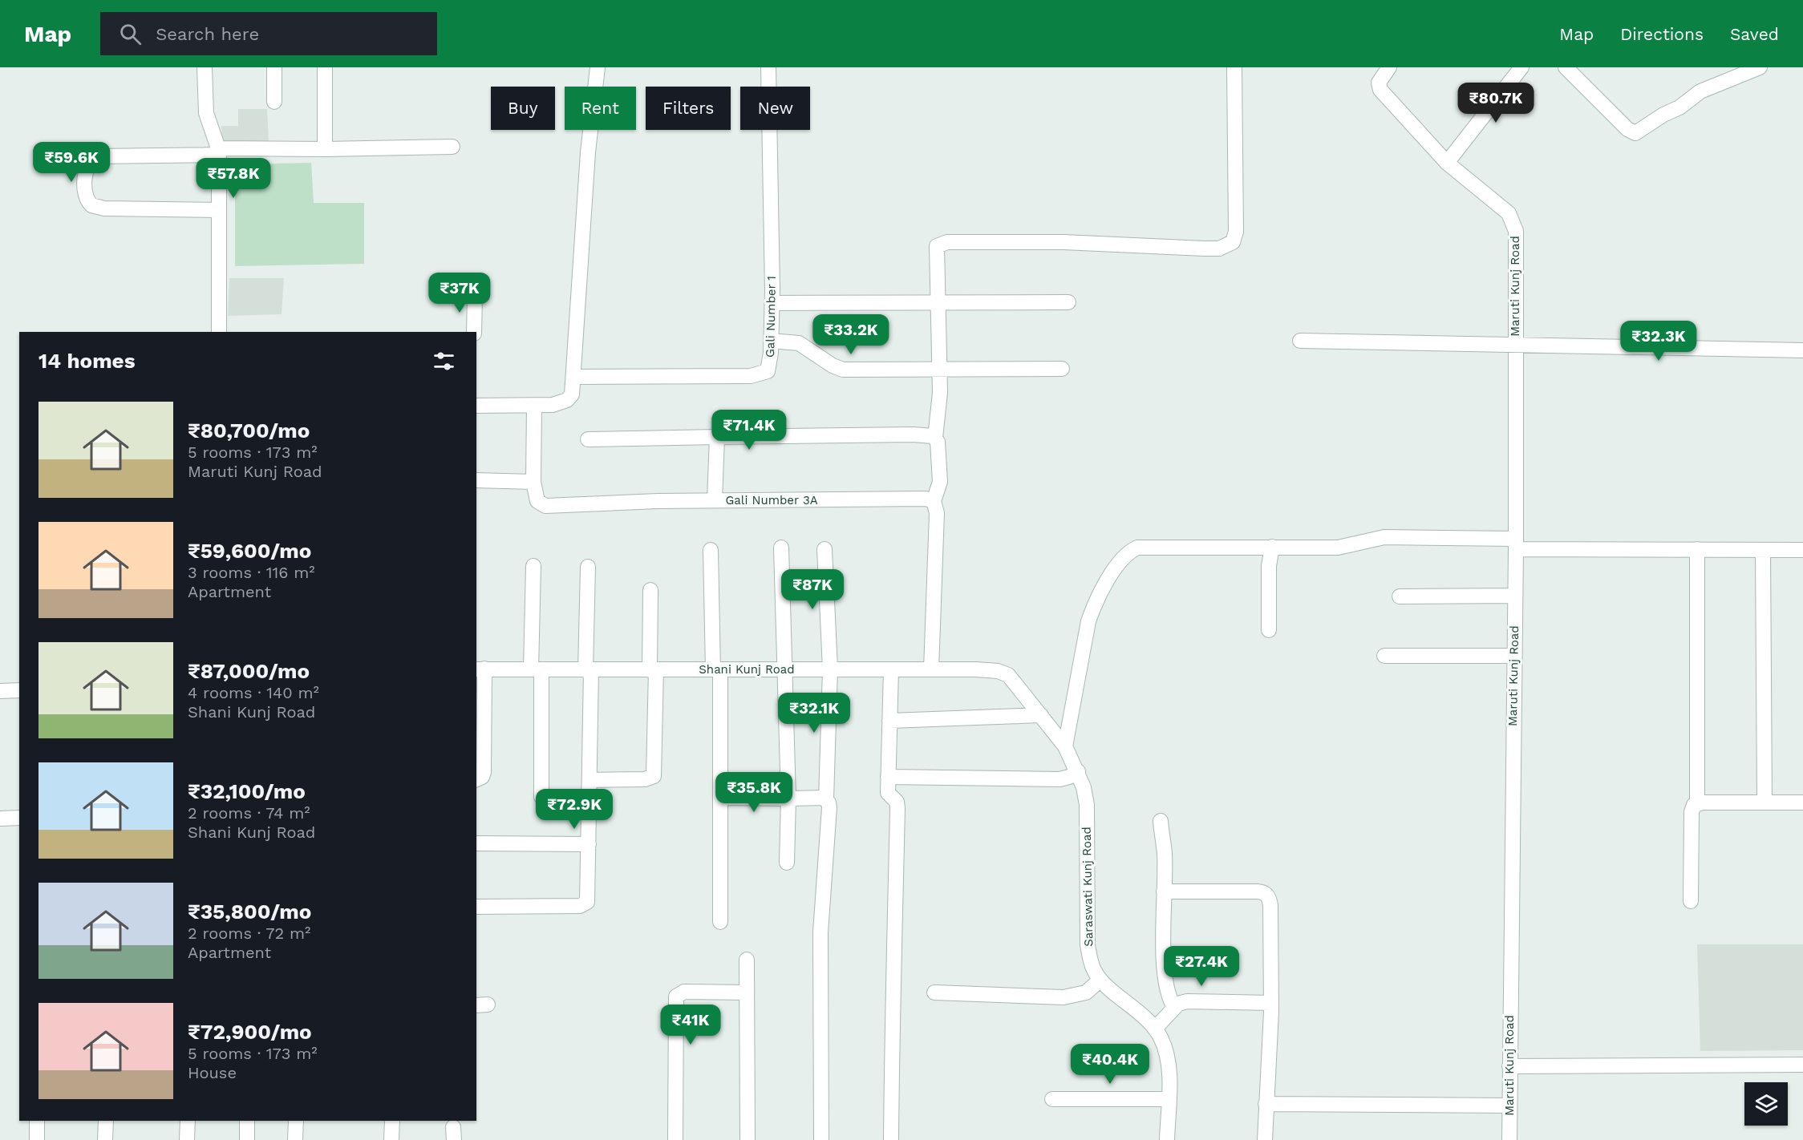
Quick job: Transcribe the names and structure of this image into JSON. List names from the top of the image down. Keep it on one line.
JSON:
{"streets":{"street":["Maruti Kunj Road","Gali Number 1","Gali Number 3A","Shani Kunj Road","Saraswati Kunj Road"]},"crossings":[["Shani Kunj Road","Saraswati Kunj Road"]],"page":{"header":"Map","search":"Search here","nav":["Map","Directions","Saved"],"price":["₹80.7K","₹59.6K","₹57.8K","₹37K","₹33.2K","₹32.3K","₹71.4K","₹87K","₹32.1K","₹35.8K","₹72.9K","₹27.4K","₹41K","₹40.4K"],"chip":["Buy","Rent","Filters","New"],"heading":"14 homes","list":[{"name":"₹80,700/mo","note":"5 rooms · 173 m² · Maruti Kunj Road"},{"name":"₹59,600/mo","note":"3 rooms · 116 m² · Apartment"},{"name":"₹87,000/mo","note":"4 rooms · 140 m² · Shani Kunj Road"},{"name":"₹32,100/mo","note":"2 rooms · 74 m² · Shani Kunj Road"},{"name":"₹35,800/mo","note":"2 rooms · 72 m² · Apartment"},{"name":"₹72,900/mo","note":"5 rooms · 173 m² · House"}]}}
